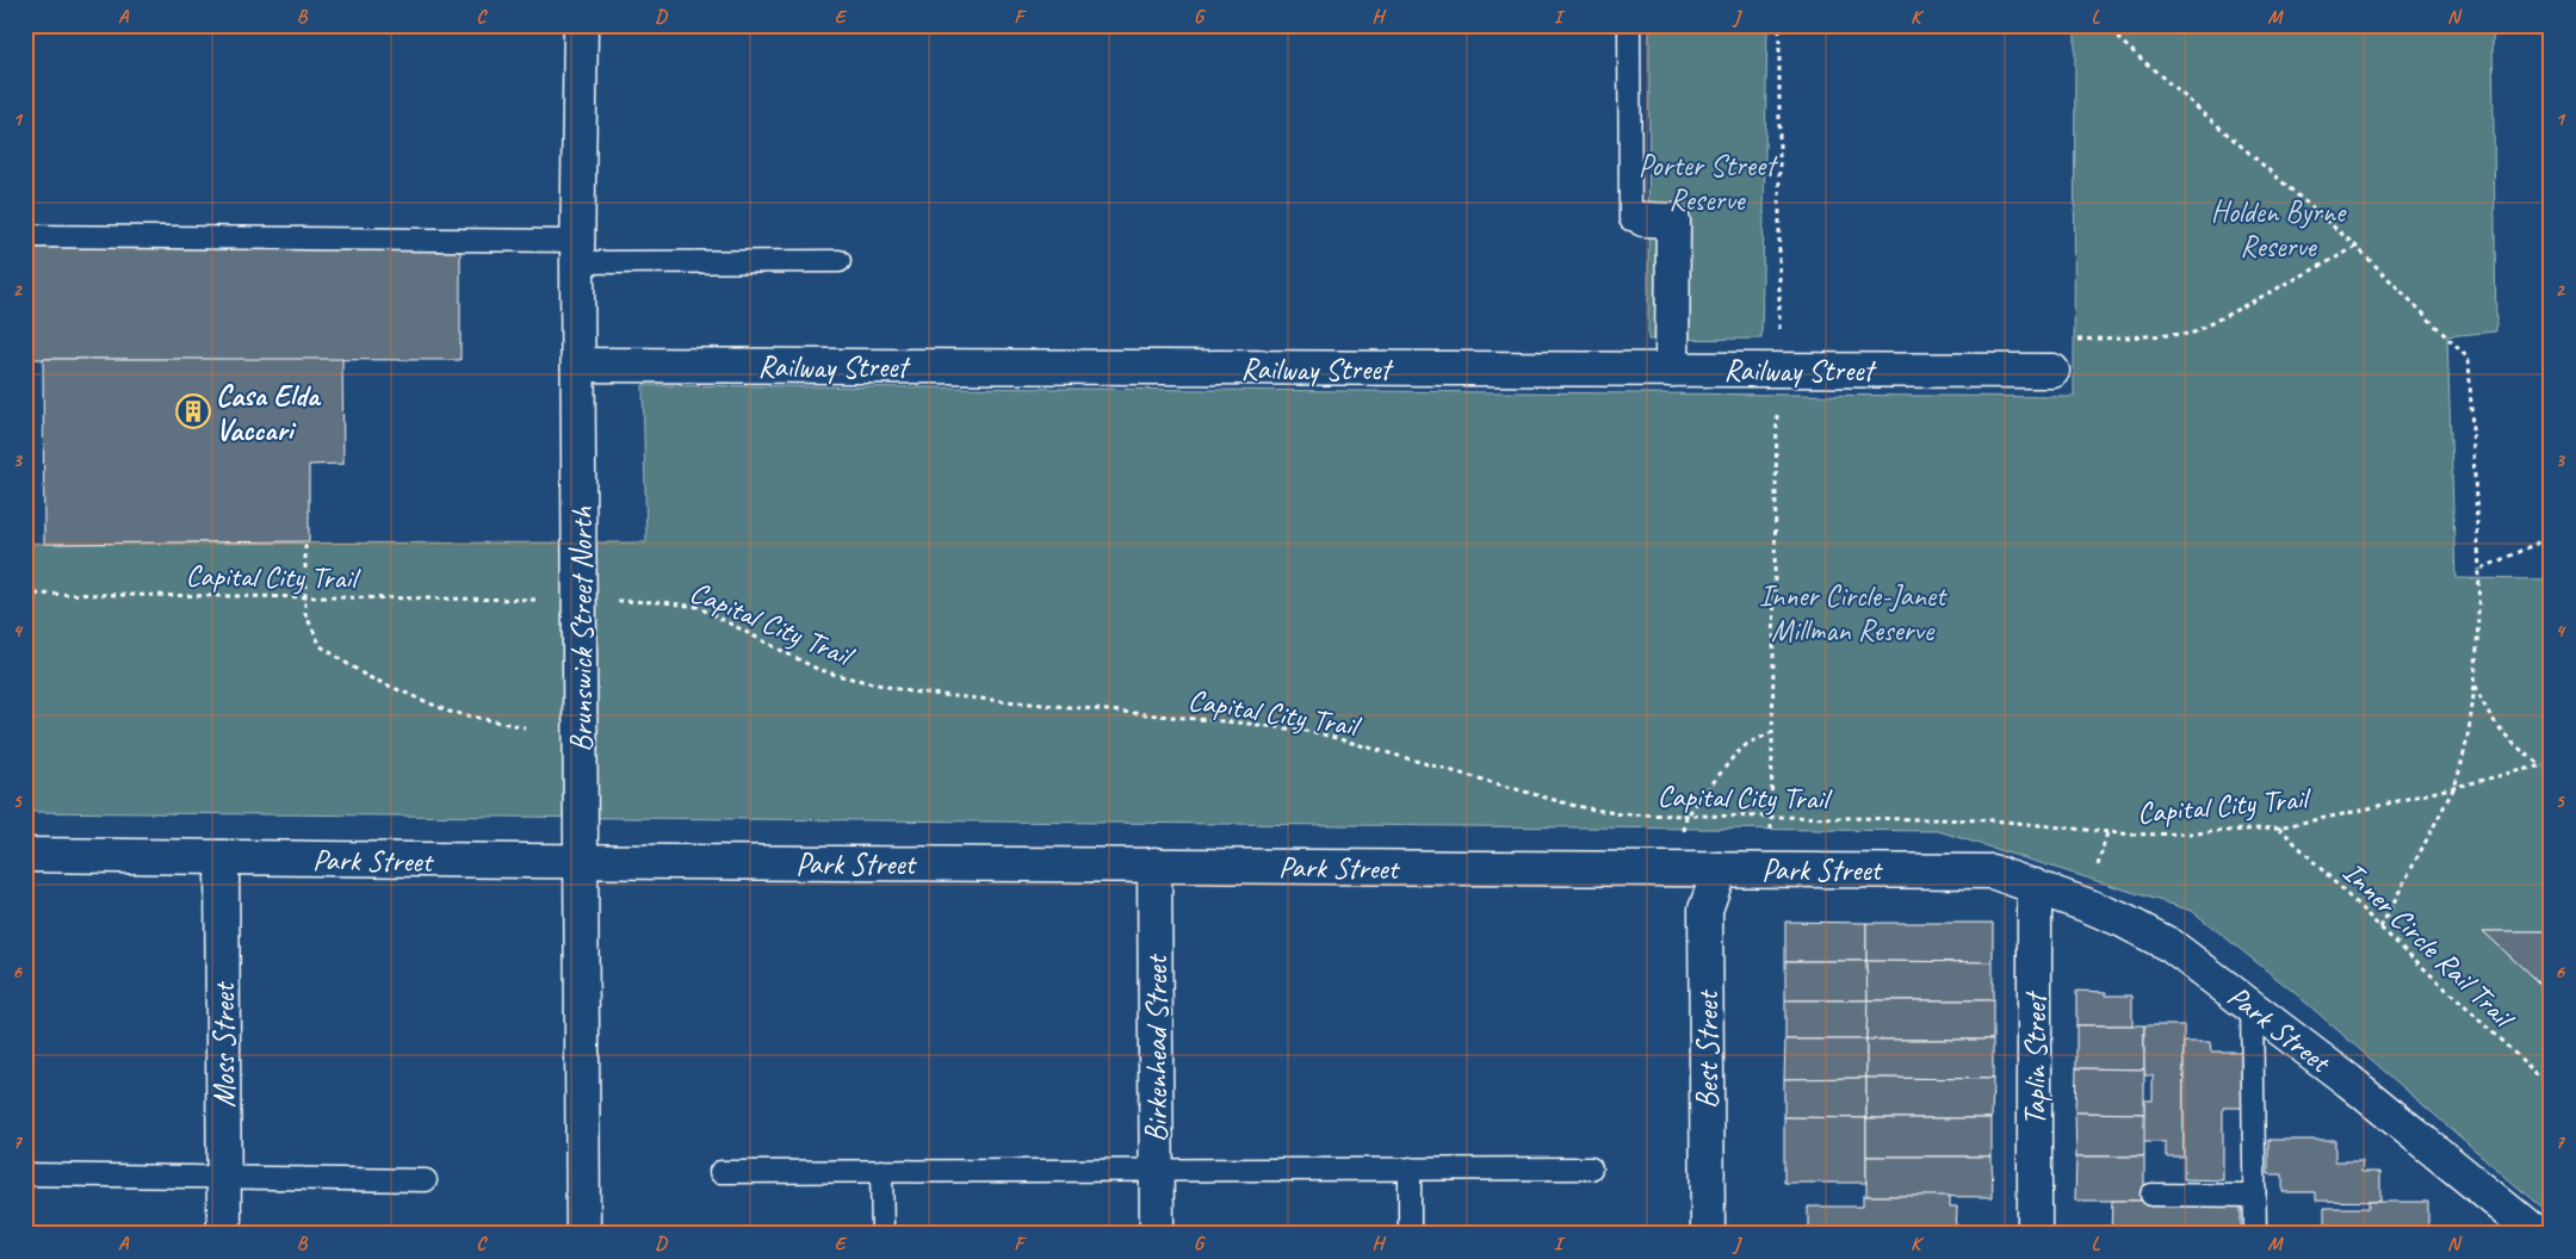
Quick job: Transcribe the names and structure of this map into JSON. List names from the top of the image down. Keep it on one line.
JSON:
{"streets":{"street":["Railway Street","Brunswick Street North","Park Street","Moss Street","Birkenhead Street","Best Street","Taplin Street"],"path":["Capital City Trail","Inner Circle Rail Trail"]},"crossings":[["Railway Street","Brunswick Street North"],["Capital City Trail","Brunswick Street North"],["Capital City Trail","Inner Circle Rail Trail"],["Brunswick Street North","Park Street"],["Park Street","Moss Street"],["Park Street","Birkenhead Street"],["Park Street","Best Street"],["Park Street","Taplin Street"]],"parks":["Porter Street Reserve","Holden Byrne Reserve","Inner Circle-Janet Millman Reserve"],"places":{"building":["Casa Elda Vaccari"]},"grid":{"columns":["A","B","C","D","E","F","G","H","I","J","K","L","M","N"],"rows":["1","2","3","4","5","6","7"]}}
